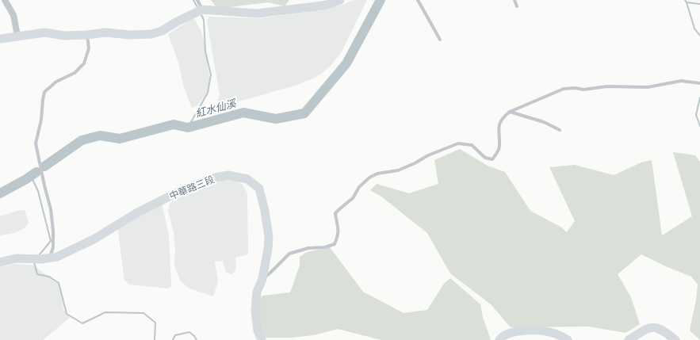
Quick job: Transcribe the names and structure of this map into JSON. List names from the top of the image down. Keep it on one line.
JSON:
{"streets":{"main road":["中華路三段"]},"water":["紅水仙溪"]}
